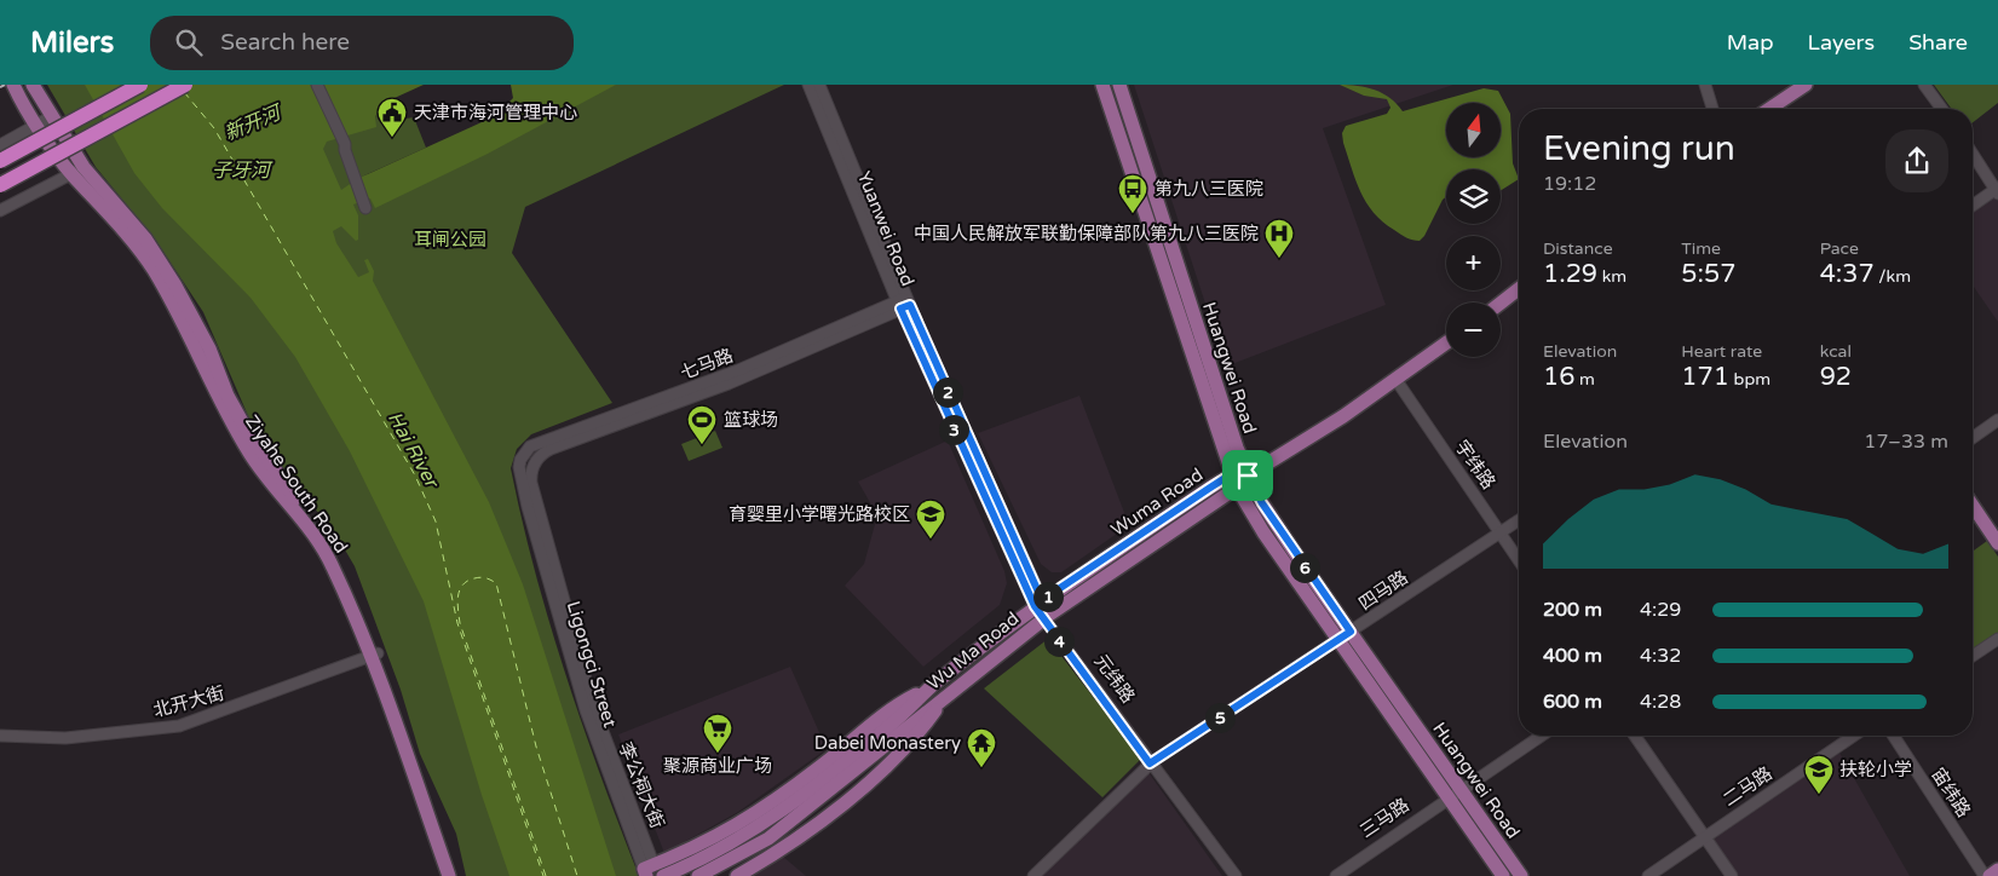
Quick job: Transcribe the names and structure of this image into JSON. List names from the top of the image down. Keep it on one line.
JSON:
{"streets":{"main road":["Huangwei Road","Ziyahe South Road","Wuma Road","Wu Ma Road"],"street":["Yuanwei Road","七马路","宇纬路","四马路","Ligongci Street","北开大街","李公祠大街","二马路","宙纬路","三马路"]},"crossings":[["Yuanwei Road","七马路"],["Yuanwei Road","Wuma Road"],["Yuanwei Road","四马路"],["Yuanwei Road","Wu Ma Road"],["七马路","Ligongci Street"],["七马路","李公祠大街"],["Huangwei Road","Wuma Road"],["Huangwei Road","四马路"],["Huangwei Road","Wu Ma Road"],["Huangwei Road","三马路"],["宇纬路","四马路"],["Ziyahe South Road","北开大街"],["Wuma Road","Wu Ma Road"],["Ligongci Street","李公祠大街"]],"water":["新开河","子牙河","Hai River"],"parks":["耳闸公园"],"places":{"public building":["天津市海河管理中心"],"bus stop":["第九八三医院"],"hospital":["中国人民解放军联勤保障部队第九八三医院"],"sports":["篮球场"],"school or university":["育婴里小学曙光路校区","扶轮小学"],"supermarket":["聚源商业广场"],"temple":["Dabei Monastery"]},"north":"top","page":{"header":"Milers","search":"Search here","nav":["Map","Layers","Share"],"map_buttons":["+","−"],"heading":["Evening run","19:12"],"stats":[["Distance","1.29 km"],["Time","5:57"],["Pace","4:37 /km"],["Elevation","16 m"],["Heart rate","171 bpm"],["kcal","92"]],"pins":["2","3","6","1","4","5"],"chart":["Elevation","17–33 m"],"list":[{"name":"200 m","note":"4:29"},{"name":"400 m","note":"4:32"},{"name":"600 m","note":"4:28"}]}}
